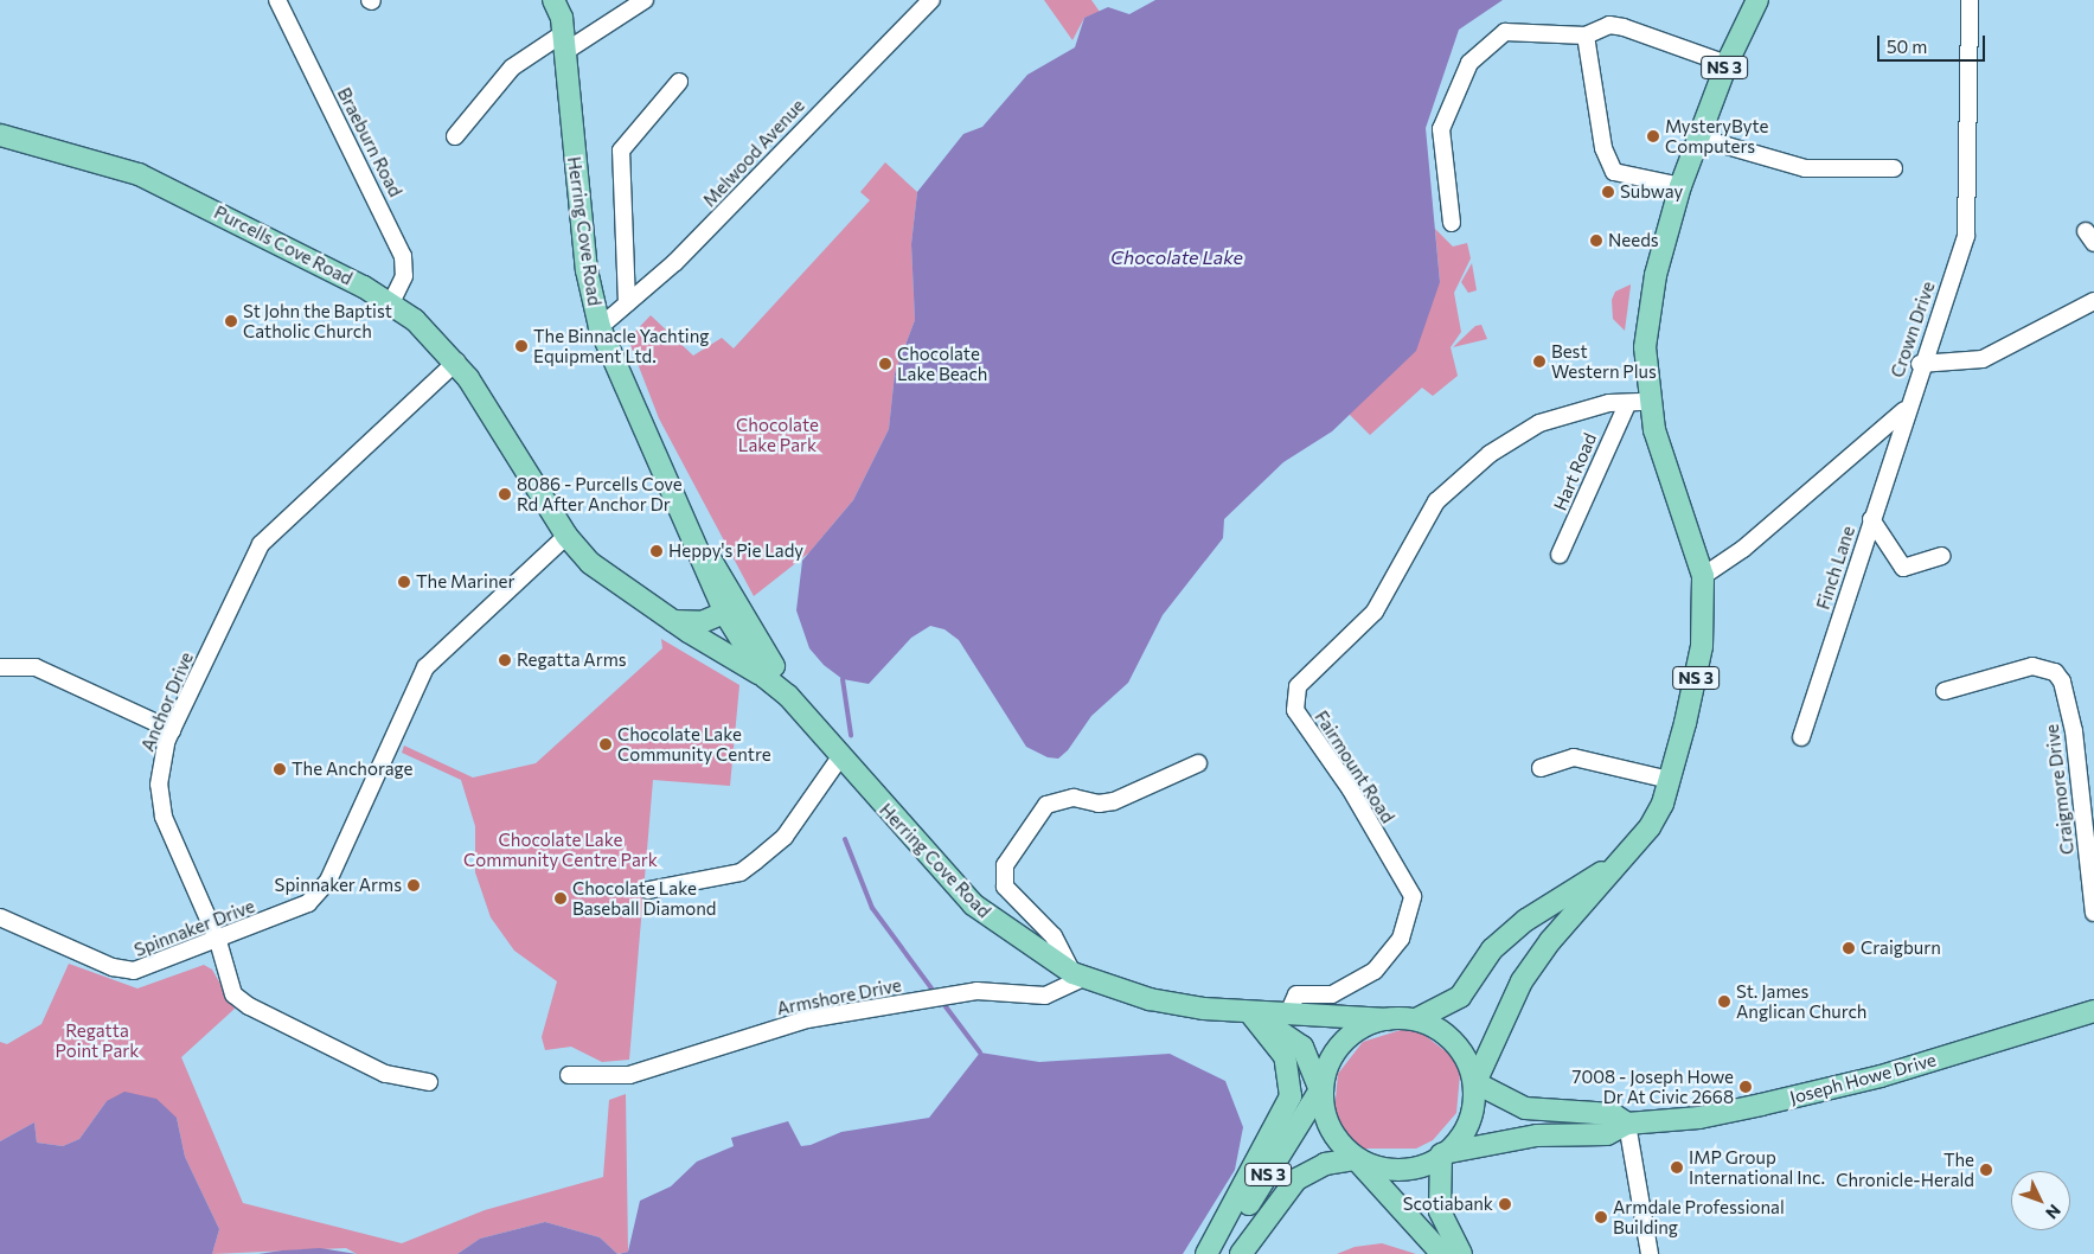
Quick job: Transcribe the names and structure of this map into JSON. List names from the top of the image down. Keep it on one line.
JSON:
{"streets":{"main road":["NS 3","Herring Cove Road","Purcells Cove Road","Joseph Howe Drive"],"street":["Braeburn Road","Melwood Avenue","Crown Drive","Hart Road","Finch Lane","Anchor Drive","Fairmount Road","Craigmore Drive","Spinnaker Drive","Armshore Drive"]},"crossings":[["NS 3","Herring Cove Road"],["NS 3","Fairmount Road"],["NS 3","Joseph Howe Drive"],["Braeburn Road","Purcells Cove Road"],["Melwood Avenue","Herring Cove Road"],["Herring Cove Road","Purcells Cove Road"],["Herring Cove Road","Fairmount Road"],["Herring Cove Road","Armshore Drive"],["Herring Cove Road","Joseph Howe Drive"],["Purcells Cove Road","Anchor Drive"],["Purcells Cove Road","Spinnaker Drive"],["Crown Drive","Finch Lane"],["Hart Road","Fairmount Road"],["Anchor Drive","Spinnaker Drive"]],"water":["Chocolate Lake"],"parks":["Chocolate Lake Park","Chocolate Lake Community Centre Park","Regatta Point Park"],"places":["MysteryByte Computers","Subway","Needs","St John the Baptist Catholic Church","The Binnacle Yachting Equipment Ltd.","Best Western Plus","Chocolate Lake Beach","8086 - Purcells Cove Rd After Anchor Dr","Heppy's Pie Lady","The Mariner","Regatta Arms","Chocolate Lake Community Centre","The Anchorage","Spinnaker Arms","Chocolate Lake Baseball Diamond","Craigburn","St. James Anglican Church","7008 - Joseph Howe Dr At Civic 2668","IMP Group International Inc.","The Chronicle-Herald","Scotiabank","Armdale Professional Building"],"scale_bar":"50 m","north":"bottom right"}
